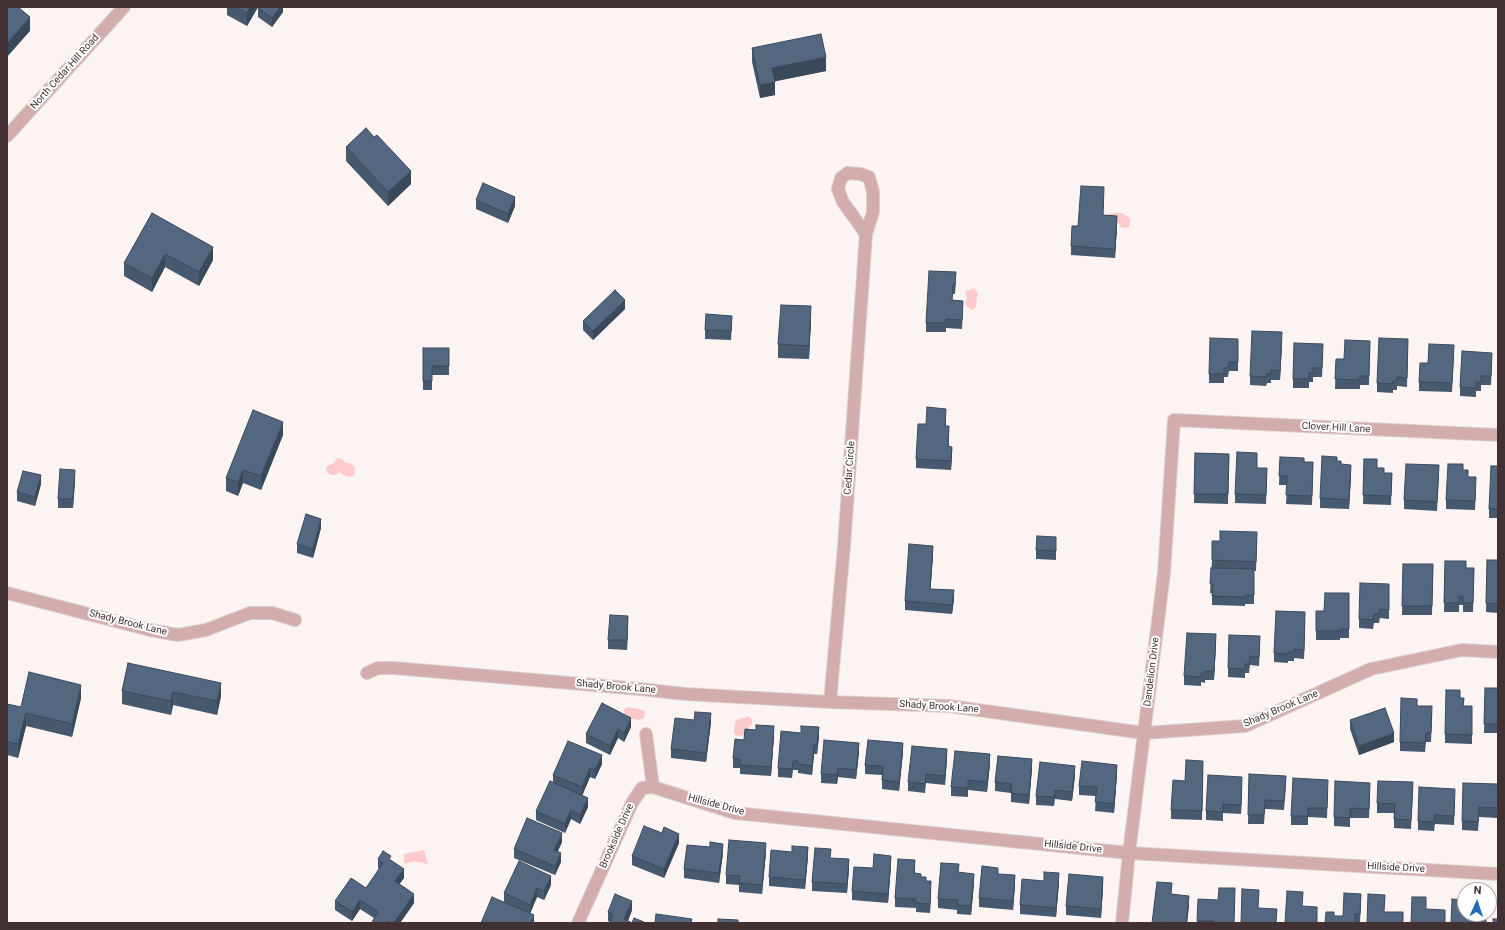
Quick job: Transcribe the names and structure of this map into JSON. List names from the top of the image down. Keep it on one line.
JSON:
{"streets":{"street":["North Cedar Hill Road","Clover Hill Lane","Cedar Circle","Shady Brook Lane","Dandelion Drive","Hillside Drive","Brookside Drive"]},"crossings":[["Clover Hill Lane","Dandelion Drive"],["Cedar Circle","Shady Brook Lane"],["Shady Brook Lane","Dandelion Drive"],["Dandelion Drive","Hillside Drive"],["Hillside Drive","Brookside Drive"]],"north":"top"}
